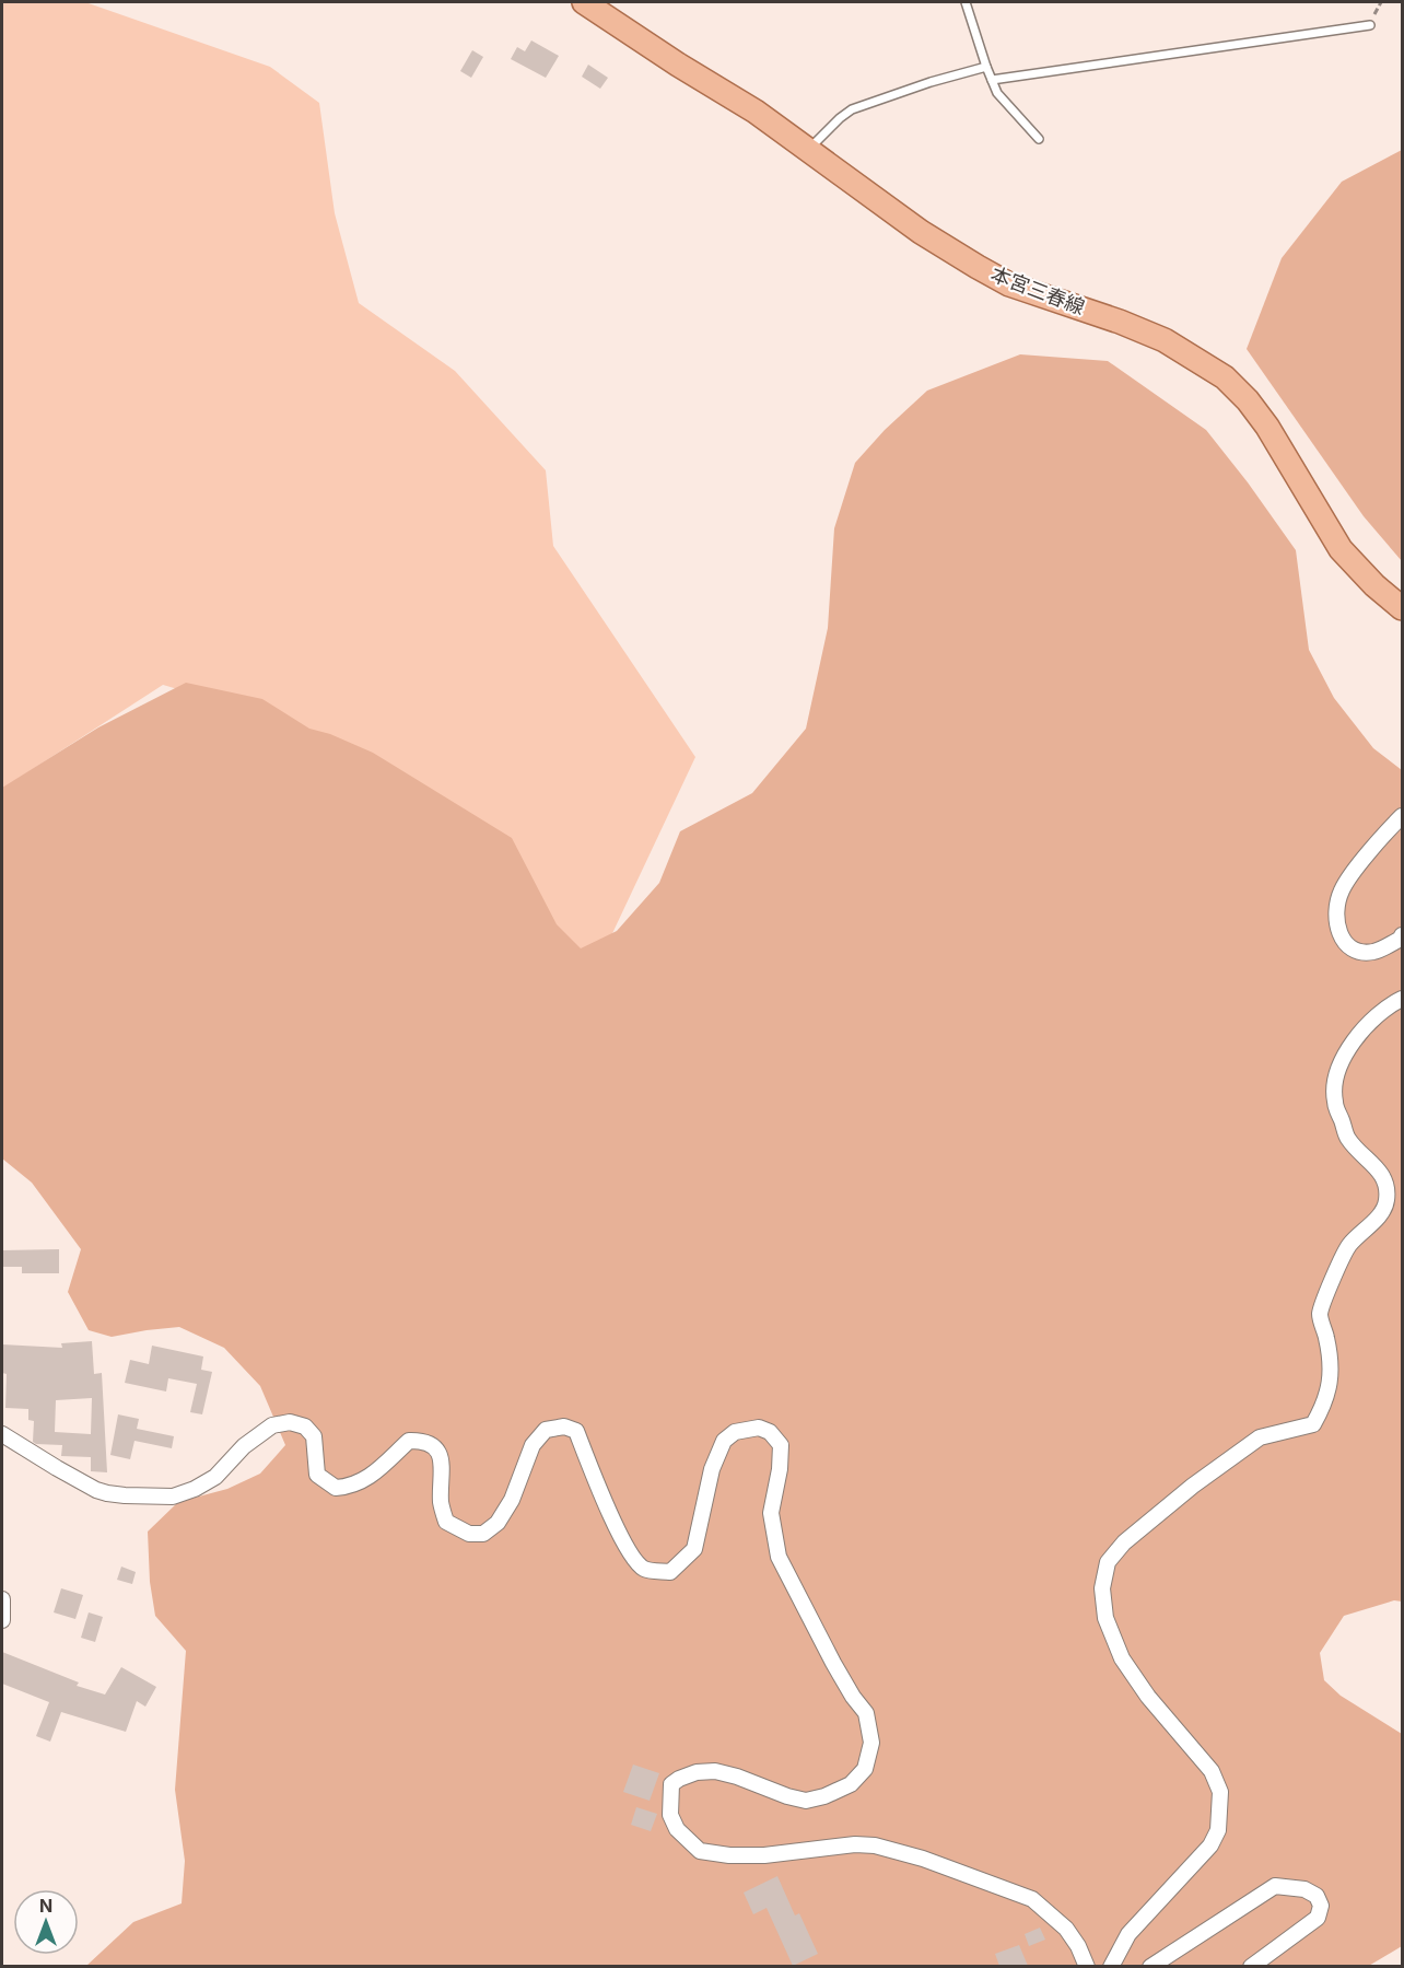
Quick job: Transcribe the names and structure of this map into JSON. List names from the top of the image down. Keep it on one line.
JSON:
{"streets":{"main road":["本宮三春線"]},"north":"top"}
